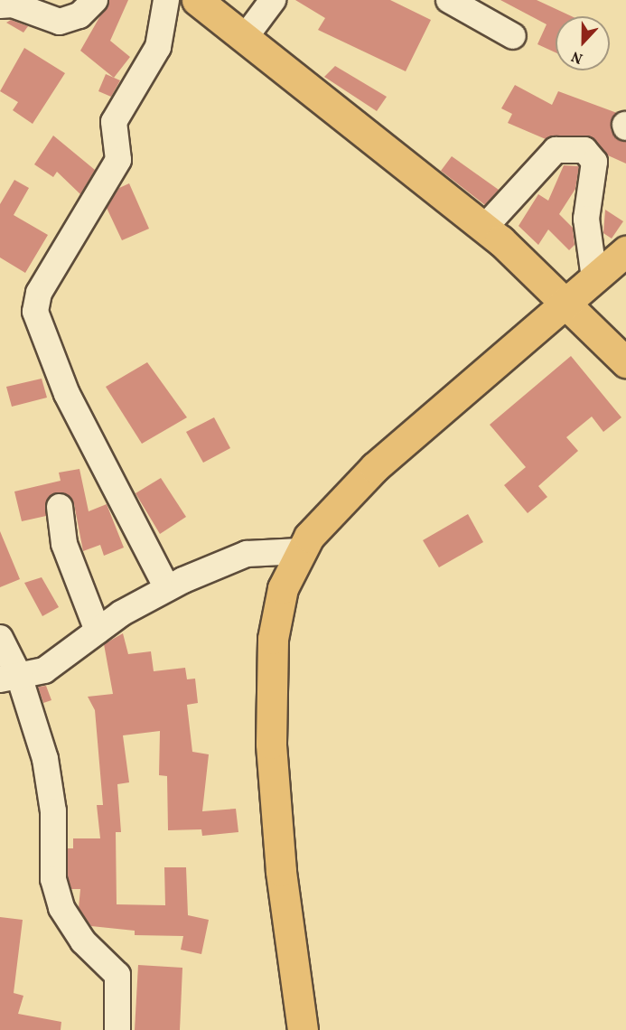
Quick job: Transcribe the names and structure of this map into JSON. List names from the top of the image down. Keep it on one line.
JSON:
{"north":"bottom"}
